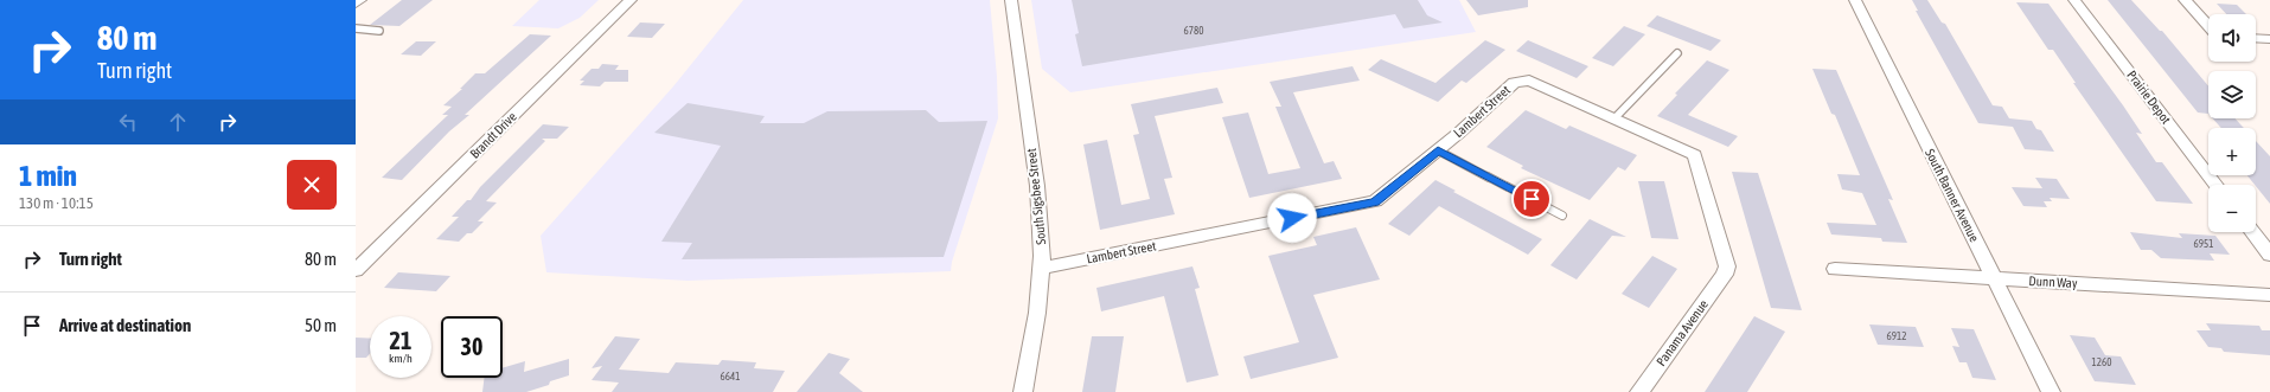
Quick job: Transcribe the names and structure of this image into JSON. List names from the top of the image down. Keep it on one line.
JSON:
{"streets":{"street":["Prairie Depot","Lambert Street","Brandt Drive","South Banner Avenue","South Sigsbee Street","Dunn Way","Panama Avenue"]},"crossings":[["Lambert Street","South Sigsbee Street"],["Lambert Street","Panama Avenue"],["South Banner Avenue","Dunn Way"]],"house_numbers":["6780","6951","6912","1260","6641"],"page":{"turn":["80 m","Turn right"],"map_buttons":["+","−"],"heading":["1 min","130 m · 10:15"],"list":[{"name":"Turn right","value":"80 m"},{"name":"Arrive at destination","value":"50 m"}],"speed":"21 km/h","limit":"30"}}
